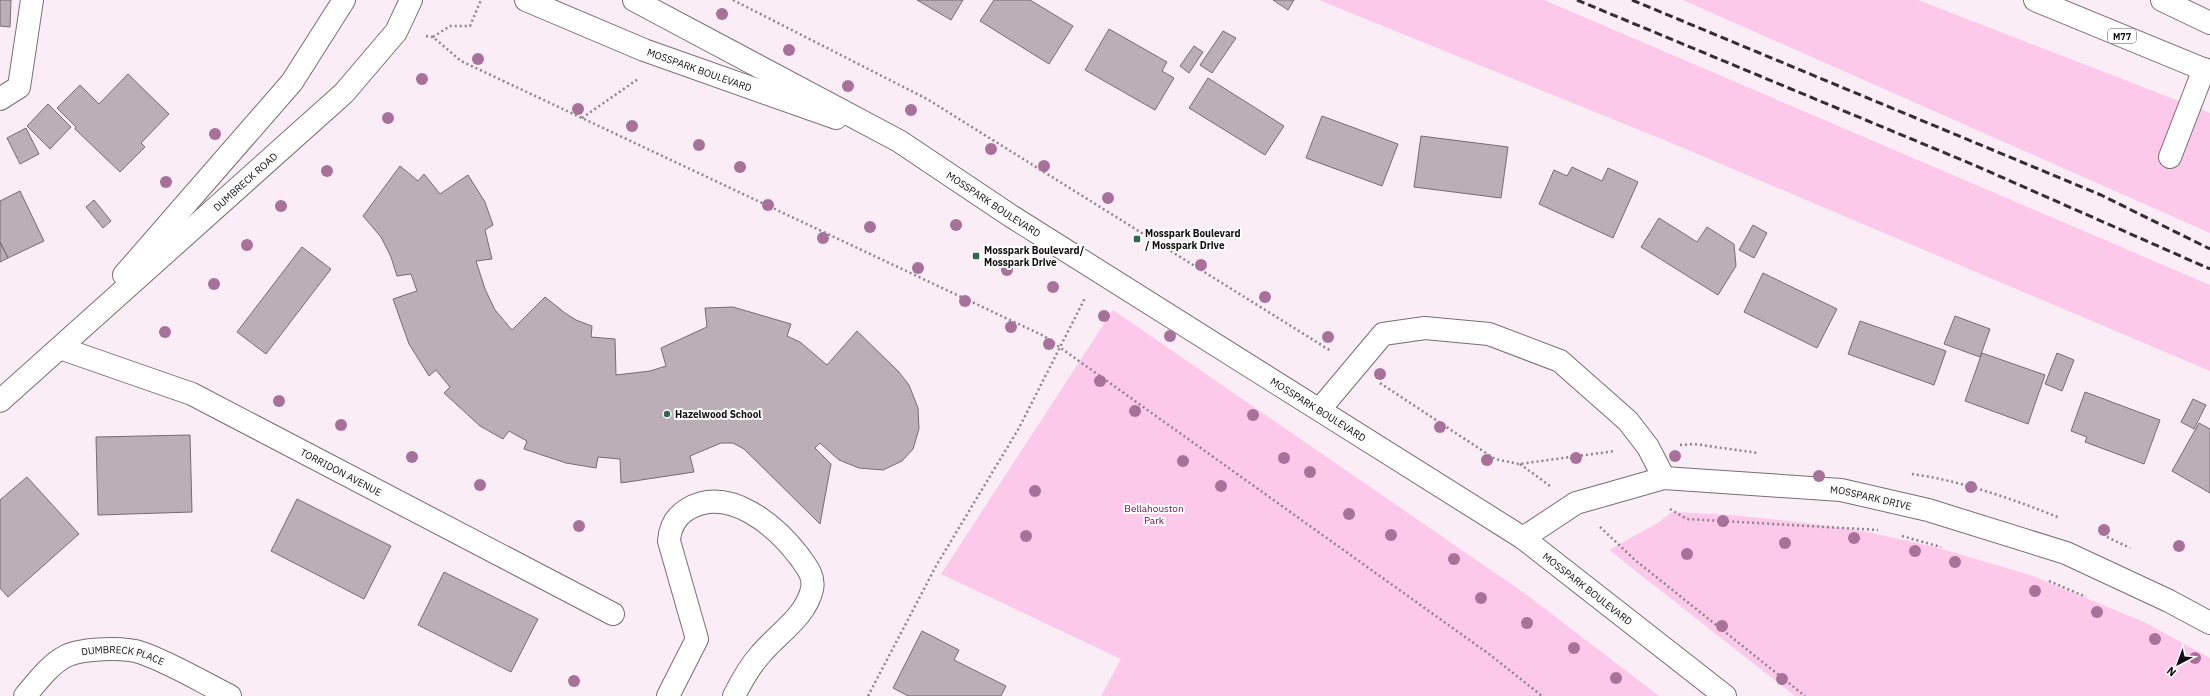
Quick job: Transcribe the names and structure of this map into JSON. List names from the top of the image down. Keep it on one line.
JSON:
{"streets":{"main road":["M77","MOSSPARK BOULEVARD","DUMBRECK ROAD","TORRIDON AVENUE","MOSSPARK DRIVE","DUMBRECK PLACE"]},"crossings":[["MOSSPARK BOULEVARD","MOSSPARK DRIVE"],["DUMBRECK ROAD","TORRIDON AVENUE"]],"parks":["Bellahouston Park"],"places":{"transit":["Mosspark Boulevard / Mosspark Drive","Mosspark Boulevard/ Mosspark Drive"],"other":["Hazelwood School"]},"north":"bottom left"}
